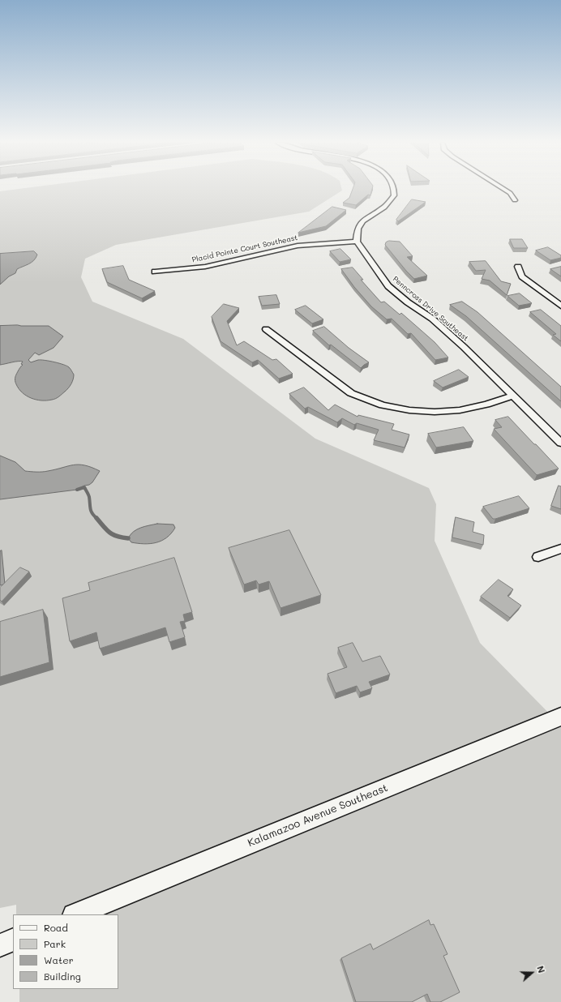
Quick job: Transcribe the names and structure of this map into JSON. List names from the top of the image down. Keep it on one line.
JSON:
{"streets":{"street":["Placid Pointe Court Southeast","Penncross Drive Southeast","Kalamazoo Avenue Southeast"]},"crossings":[["Placid Pointe Court Southeast","Penncross Drive Southeast"]],"legend":["Road","Park","Water","Building"],"north":"right"}
